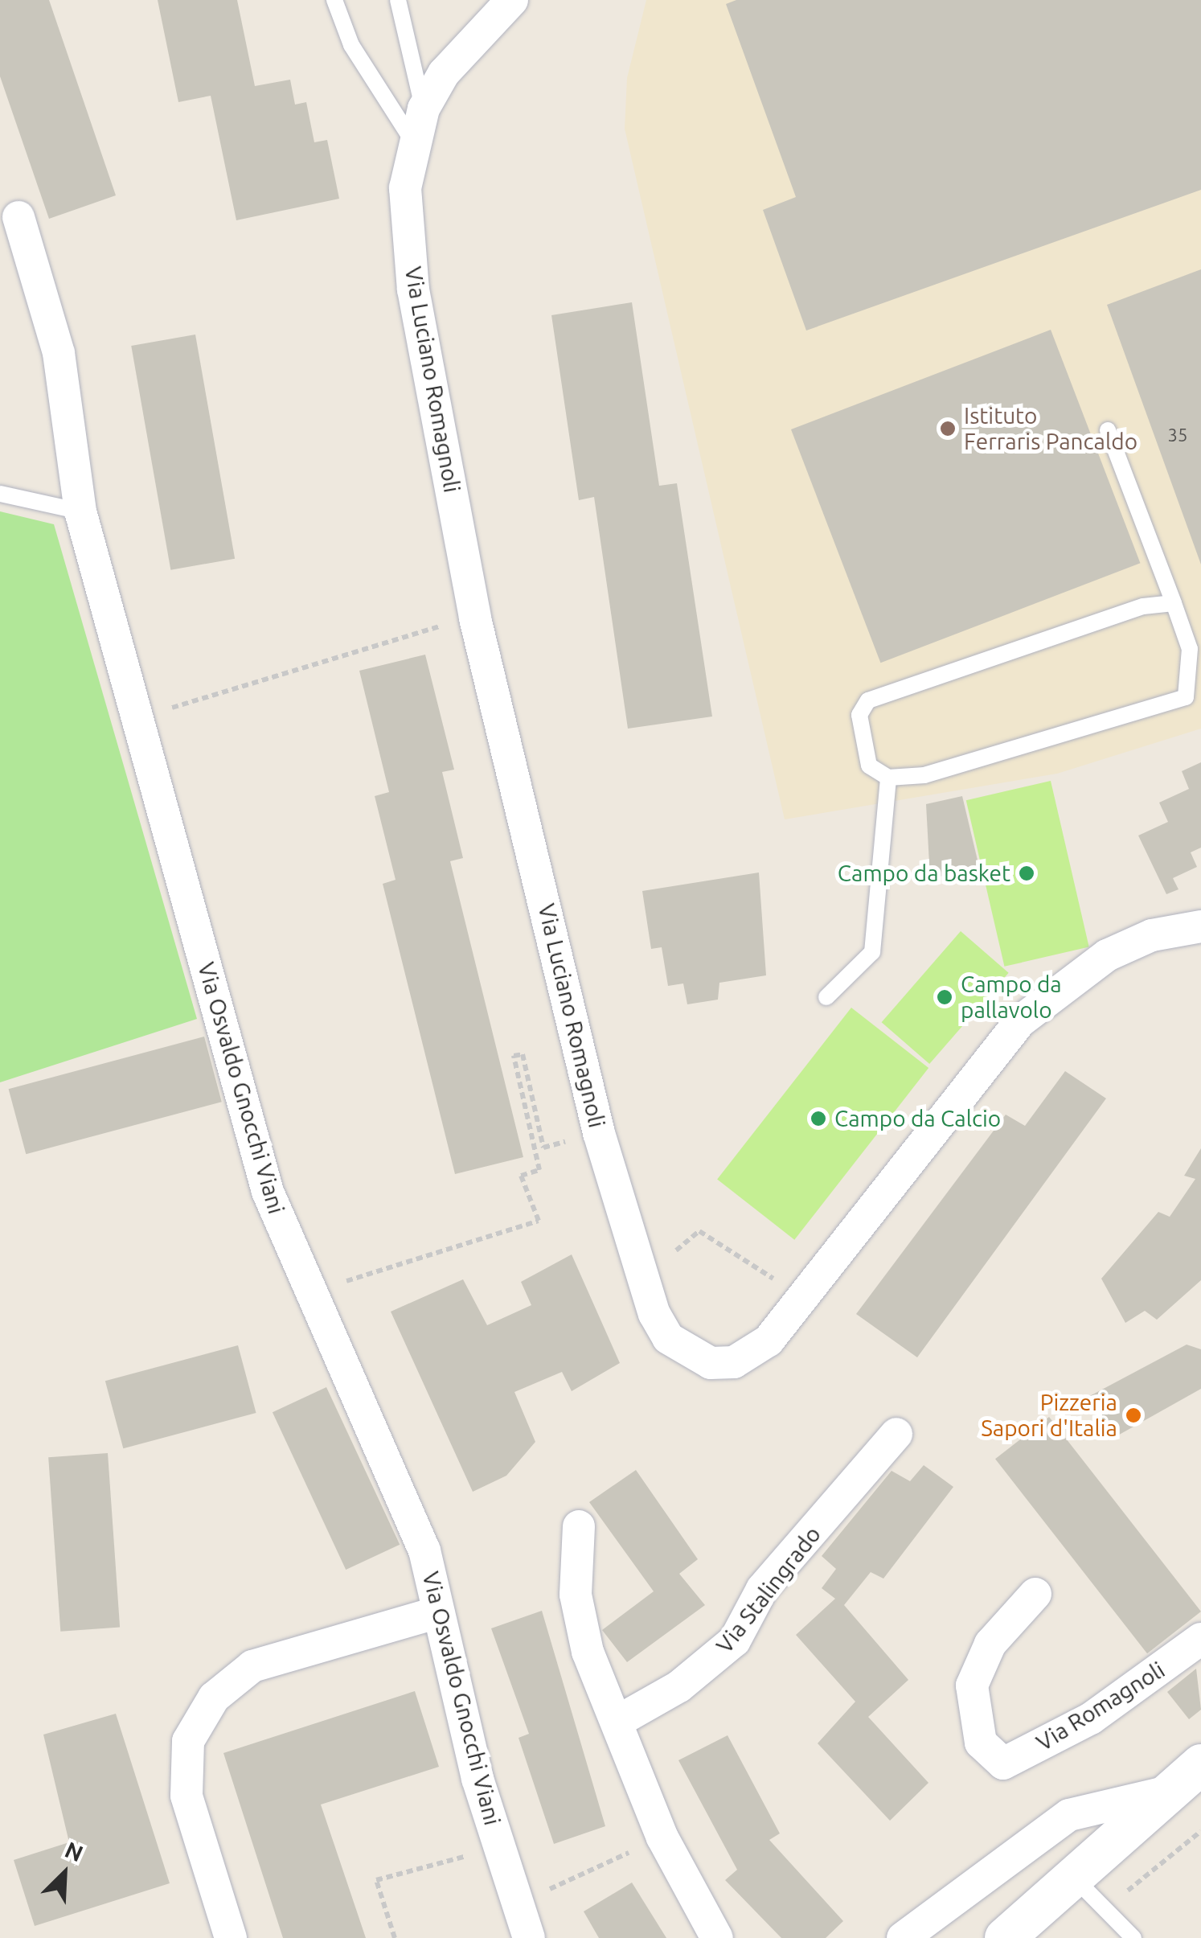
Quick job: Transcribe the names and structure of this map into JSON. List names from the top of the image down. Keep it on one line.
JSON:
{"streets":{"street":["Via Luciano Romagnoli","Via Osvaldo Gnocchi Viani","Via Stalingrado","Via Romagnoli"]},"places":["Istituto Ferraris Pancaldo","Campo da basket","Campo da pallavolo","Campo da Calcio","Pizzeria Sapori d'Italia"],"house_numbers":["35"],"north":"top right"}
